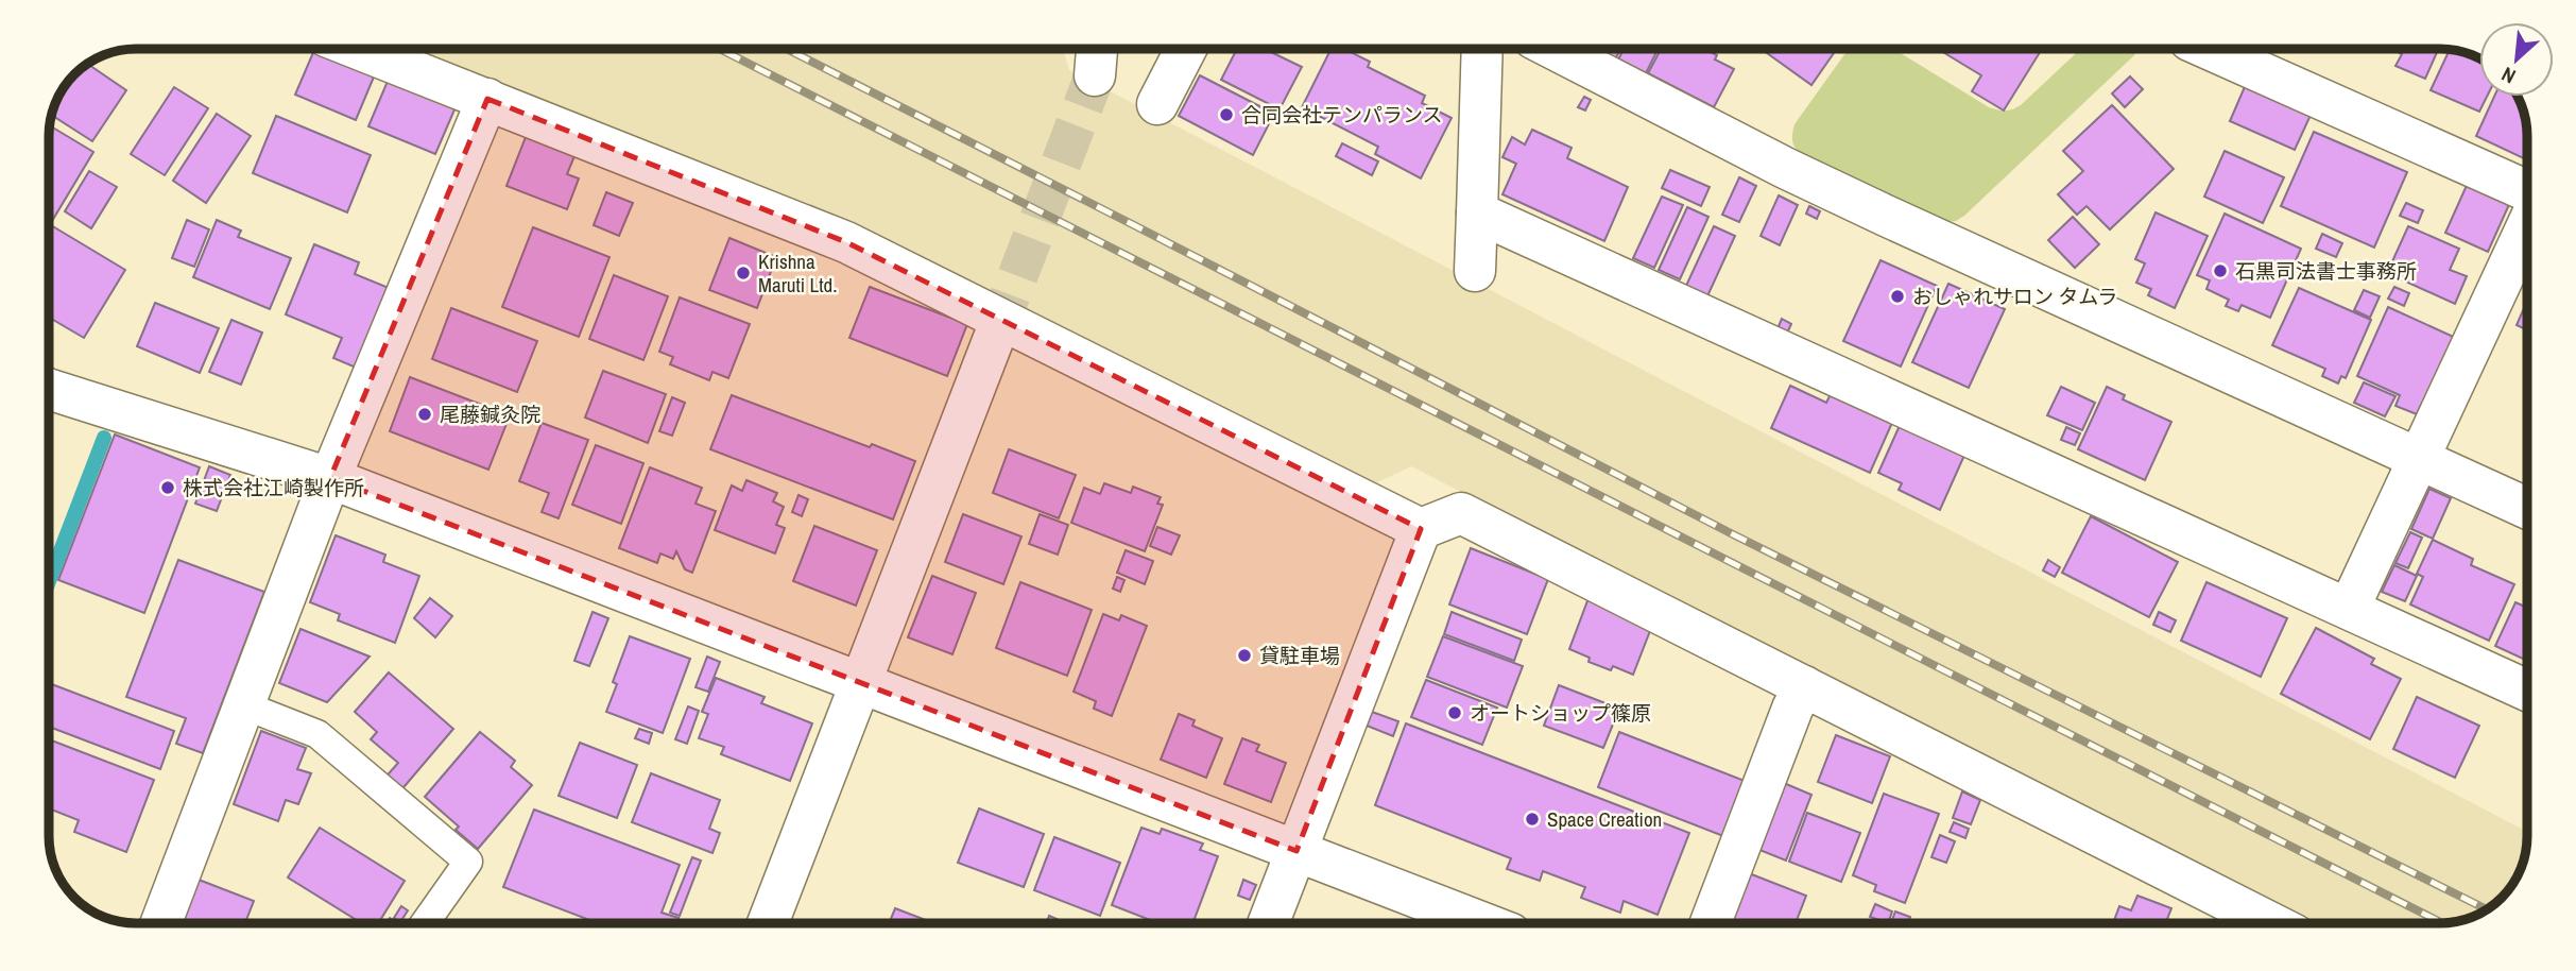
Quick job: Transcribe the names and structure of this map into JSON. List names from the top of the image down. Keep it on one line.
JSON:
{"places":["合同会社テンパランス","石黒司法書士事務所","Krishna Maruti Ltd.","おしゃれサロン タムラ","尾藤鍼灸院","株式会社江崎製作所","貸駐車場","オートショップ篠原","Space Creation"],"north":"bottom left"}
